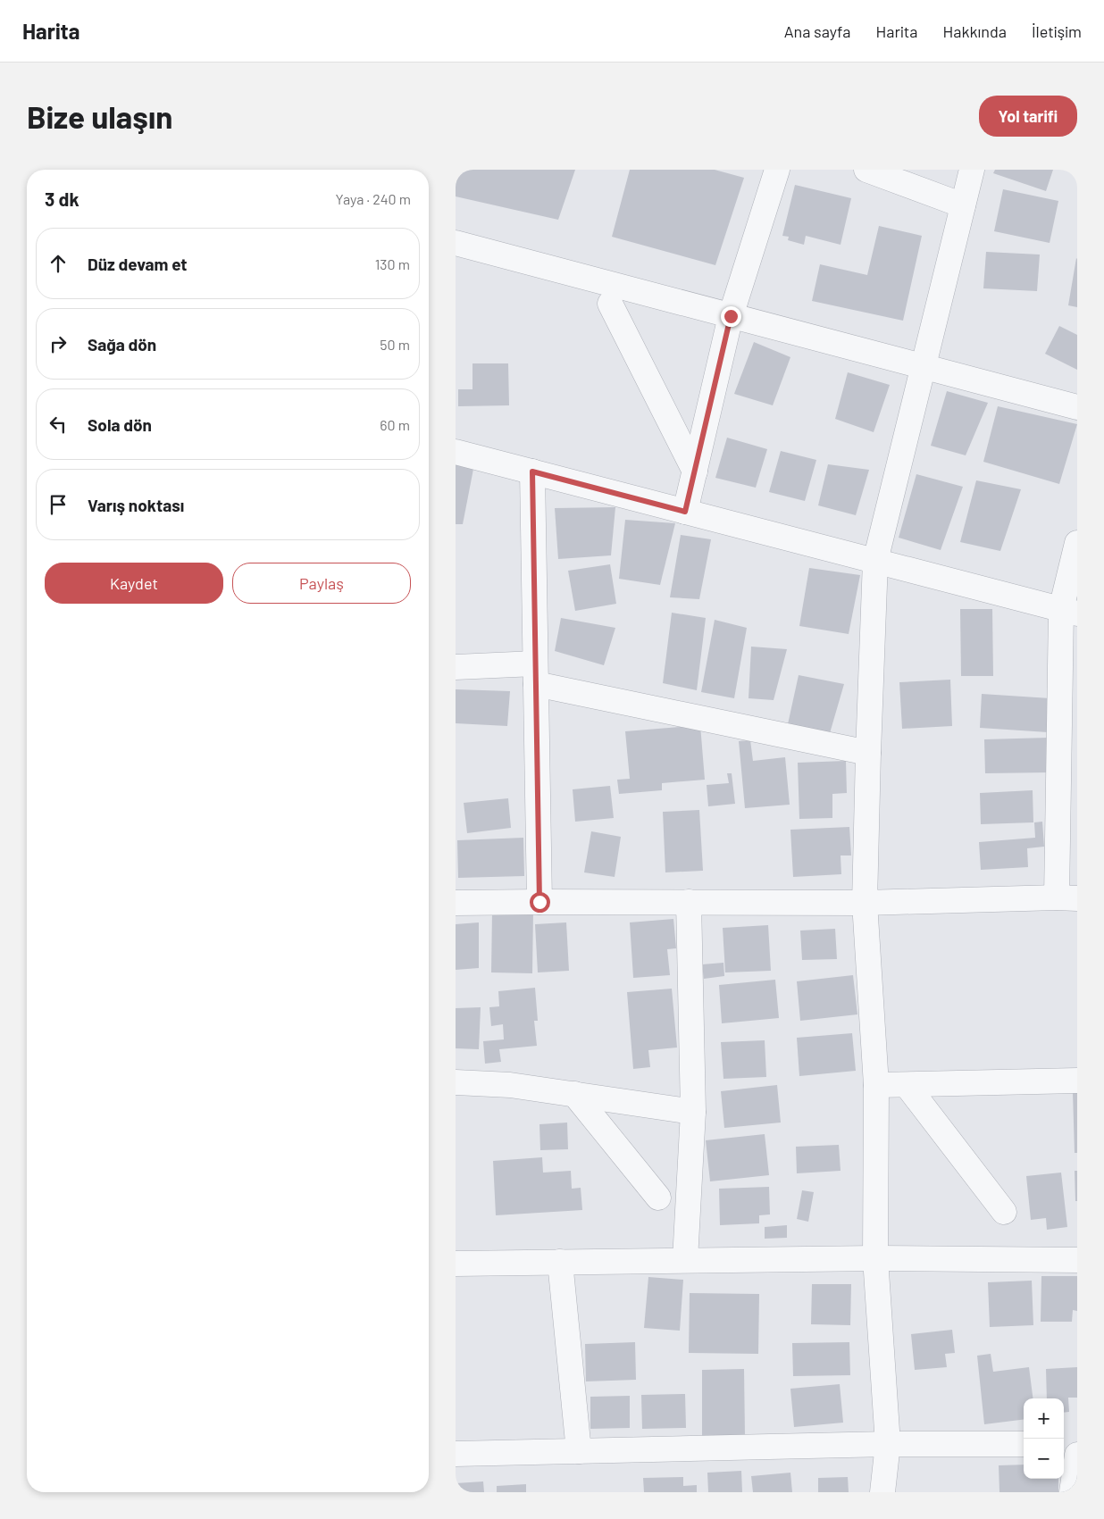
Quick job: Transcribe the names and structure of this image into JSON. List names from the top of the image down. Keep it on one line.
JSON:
{"page":{"header":"Harita","nav":["Ana sayfa","Harita","Hakkında","İletişim"],"buttons":["Yol tarifi",["Kaydet","Paylaş"]],"title":"Bize ulaşın","heading":["3 dk","Yaya · 240 m"],"list":[["Düz devam et","130 m"],["Sağa dön","50 m"],["Sola dön","60 m"],"Varış noktası"],"map_buttons":["+","−"]}}
